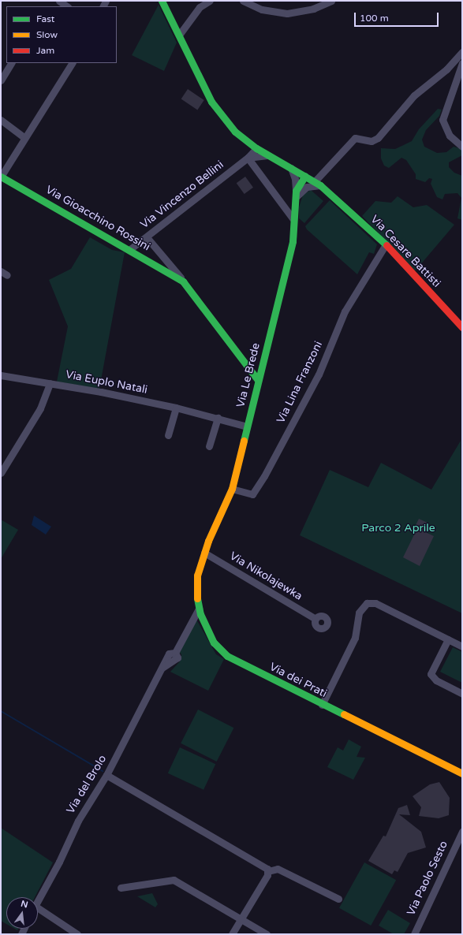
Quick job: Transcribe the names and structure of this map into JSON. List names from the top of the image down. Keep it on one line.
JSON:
{"streets":{"street":["Via Vincenzo Bellini","Via Gioacchino Rossini","Via Cesare Battisti","Via Le Brede","Via Euplo Natali","Via Lina Franzoni","Via Nikolajewka","Via dei Prati","Via del Brolo","Via Paolo Sesto"]},"crossings":[["Via Vincenzo Bellini","Via Gioacchino Rossini"],["Via Vincenzo Bellini","Via Cesare Battisti"],["Via Gioacchino Rossini","Via Le Brede"],["Via Cesare Battisti","Via Le Brede"],["Via Cesare Battisti","Via Lina Franzoni"],["Via Le Brede","Via Euplo Natali"],["Via Le Brede","Via Lina Franzoni"],["Via Le Brede","Via Nikolajewka"],["Via Le Brede","Via dei Prati"],["Via Nikolajewka","Via dei Prati"],["Via dei Prati","Via del Brolo"]],"parks":["Parco 2 Aprile"],"legend":["Fast","Slow","Jam"],"scale_bar":"100 m","north":"top"}
